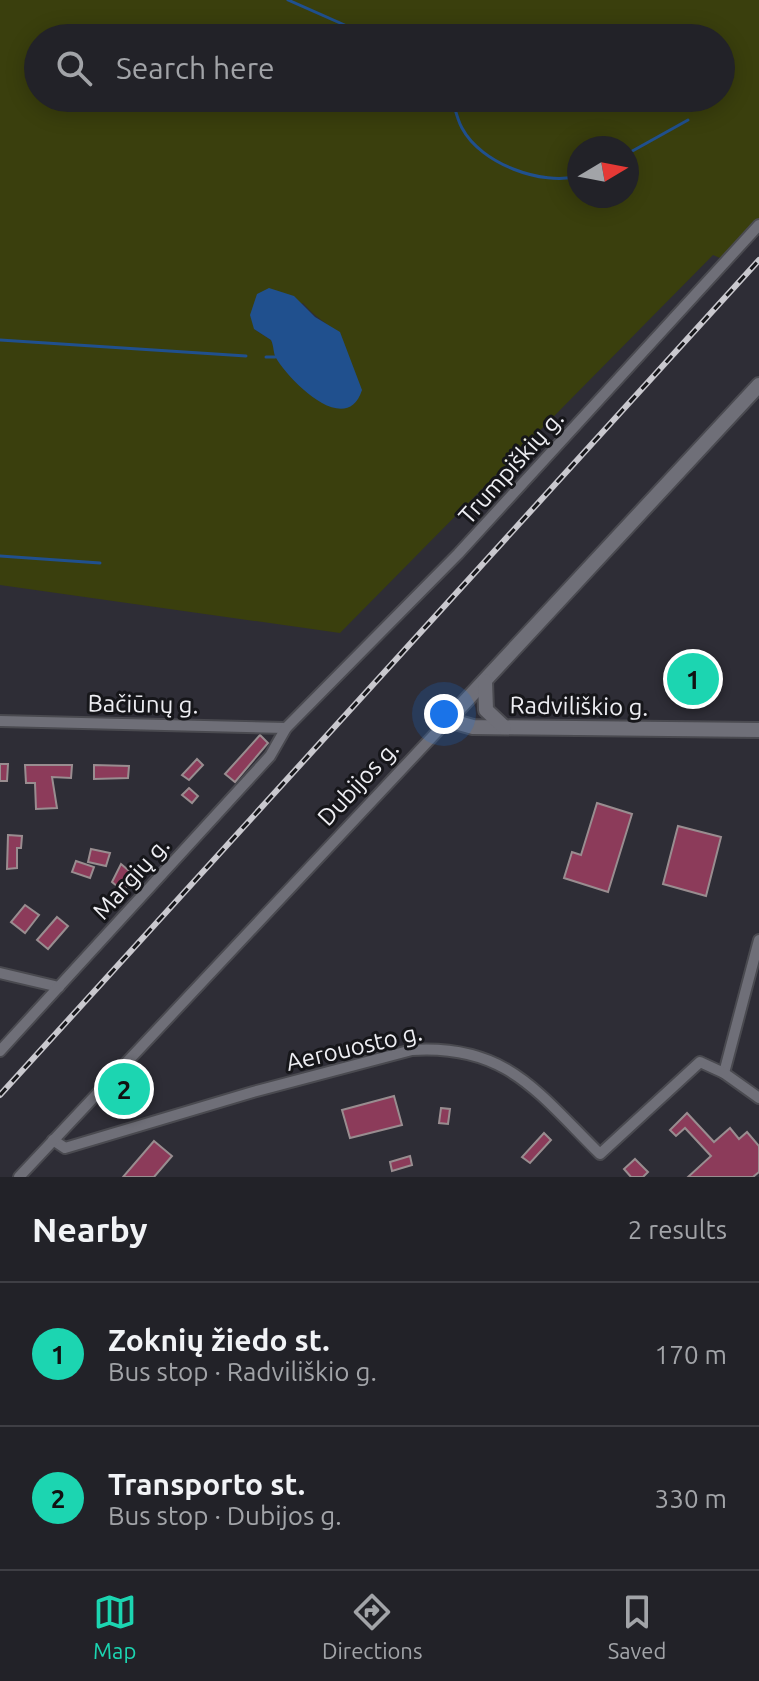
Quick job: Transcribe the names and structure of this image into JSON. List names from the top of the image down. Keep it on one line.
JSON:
{"streets":{"main road":["Radviliškio g.","Dubijos g."],"street":["Trumpiškių g.","Bačiūnų g.","Margių g.","Aerouosto g."]},"crossings":[["Trumpiškių g.","Bačiūnų g."],["Trumpiškių g.","Margių g."],["Bačiūnų g.","Margių g."],["Radviliškio g.","Dubijos g."],["Dubijos g.","Aerouosto g."]],"north":"right","page":{"search":"Search here","pins":["1","2"],"heading":["Nearby","2 results"],"list":[{"mark":"1","name":"Zoknių žiedo st.","note":"Bus stop · Radviliškio g.","value":"170 m"},{"mark":"2","name":"Transporto st.","note":"Bus stop · Dubijos g.","value":"330 m"}],"nav":["Map","Directions","Saved"]}}
